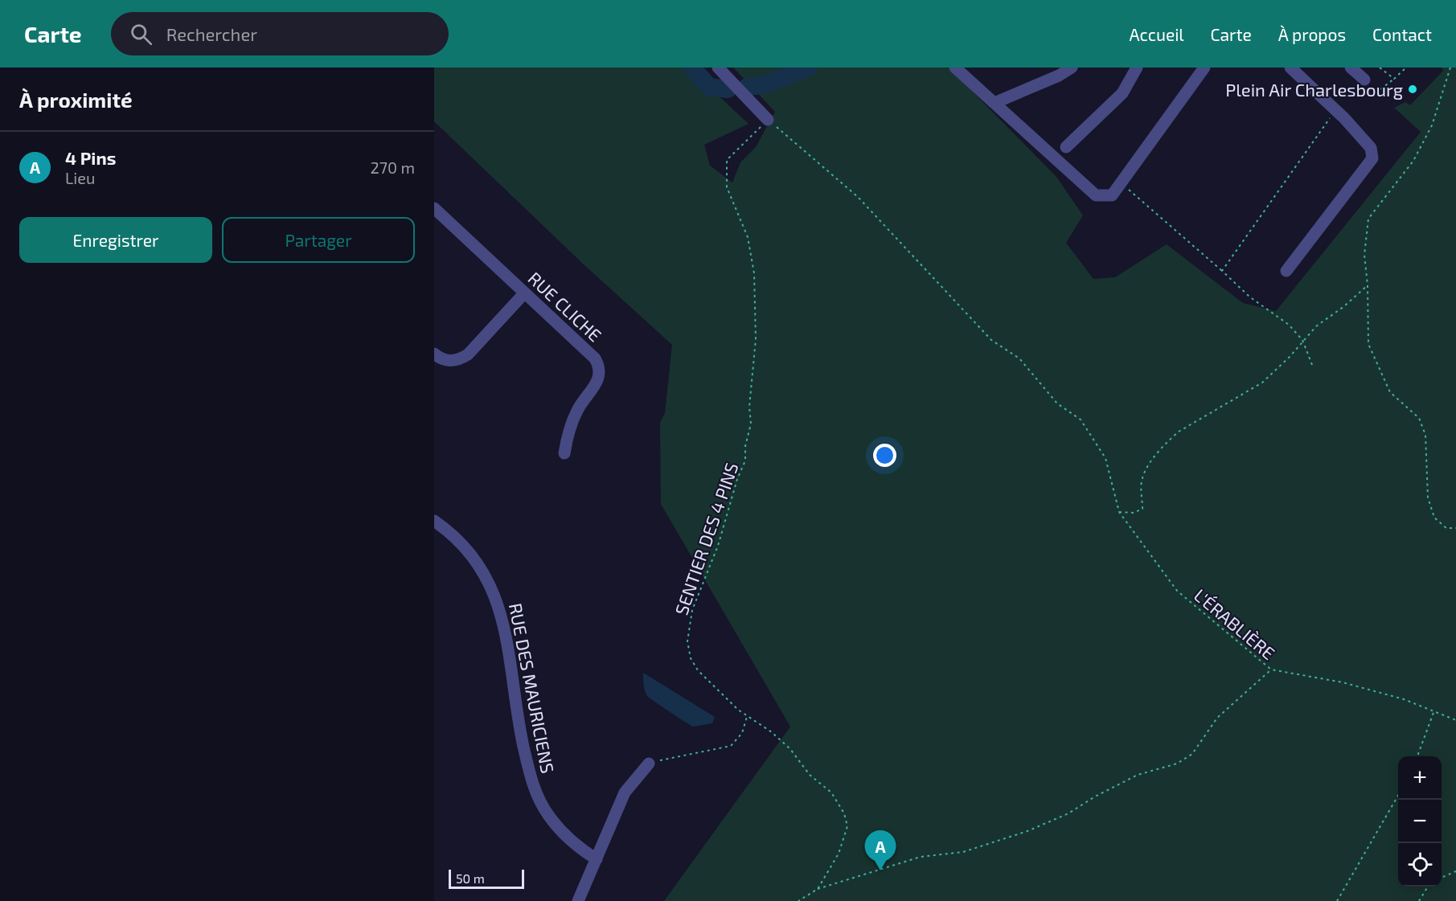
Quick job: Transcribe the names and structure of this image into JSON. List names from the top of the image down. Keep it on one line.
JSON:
{"streets":{"street":["RUE CLICHE","RUE DES MAURICIENS"],"path":["SENTIER DES 4 PINS","L'ÉRABLIÈRE"]},"places":["Plein Air Charlesbourg"],"scale_bar":"50 m","page":{"header":"Carte","search":"Rechercher","nav":["Accueil","Carte","À propos","Contact"],"heading":"À proximité","list":[{"mark":"A","name":"4 Pins","note":"Lieu","value":"270 m"}],"buttons":["Enregistrer","Partager"],"map_buttons":["+","−"],"pins":"A","scale":"50 m"}}
